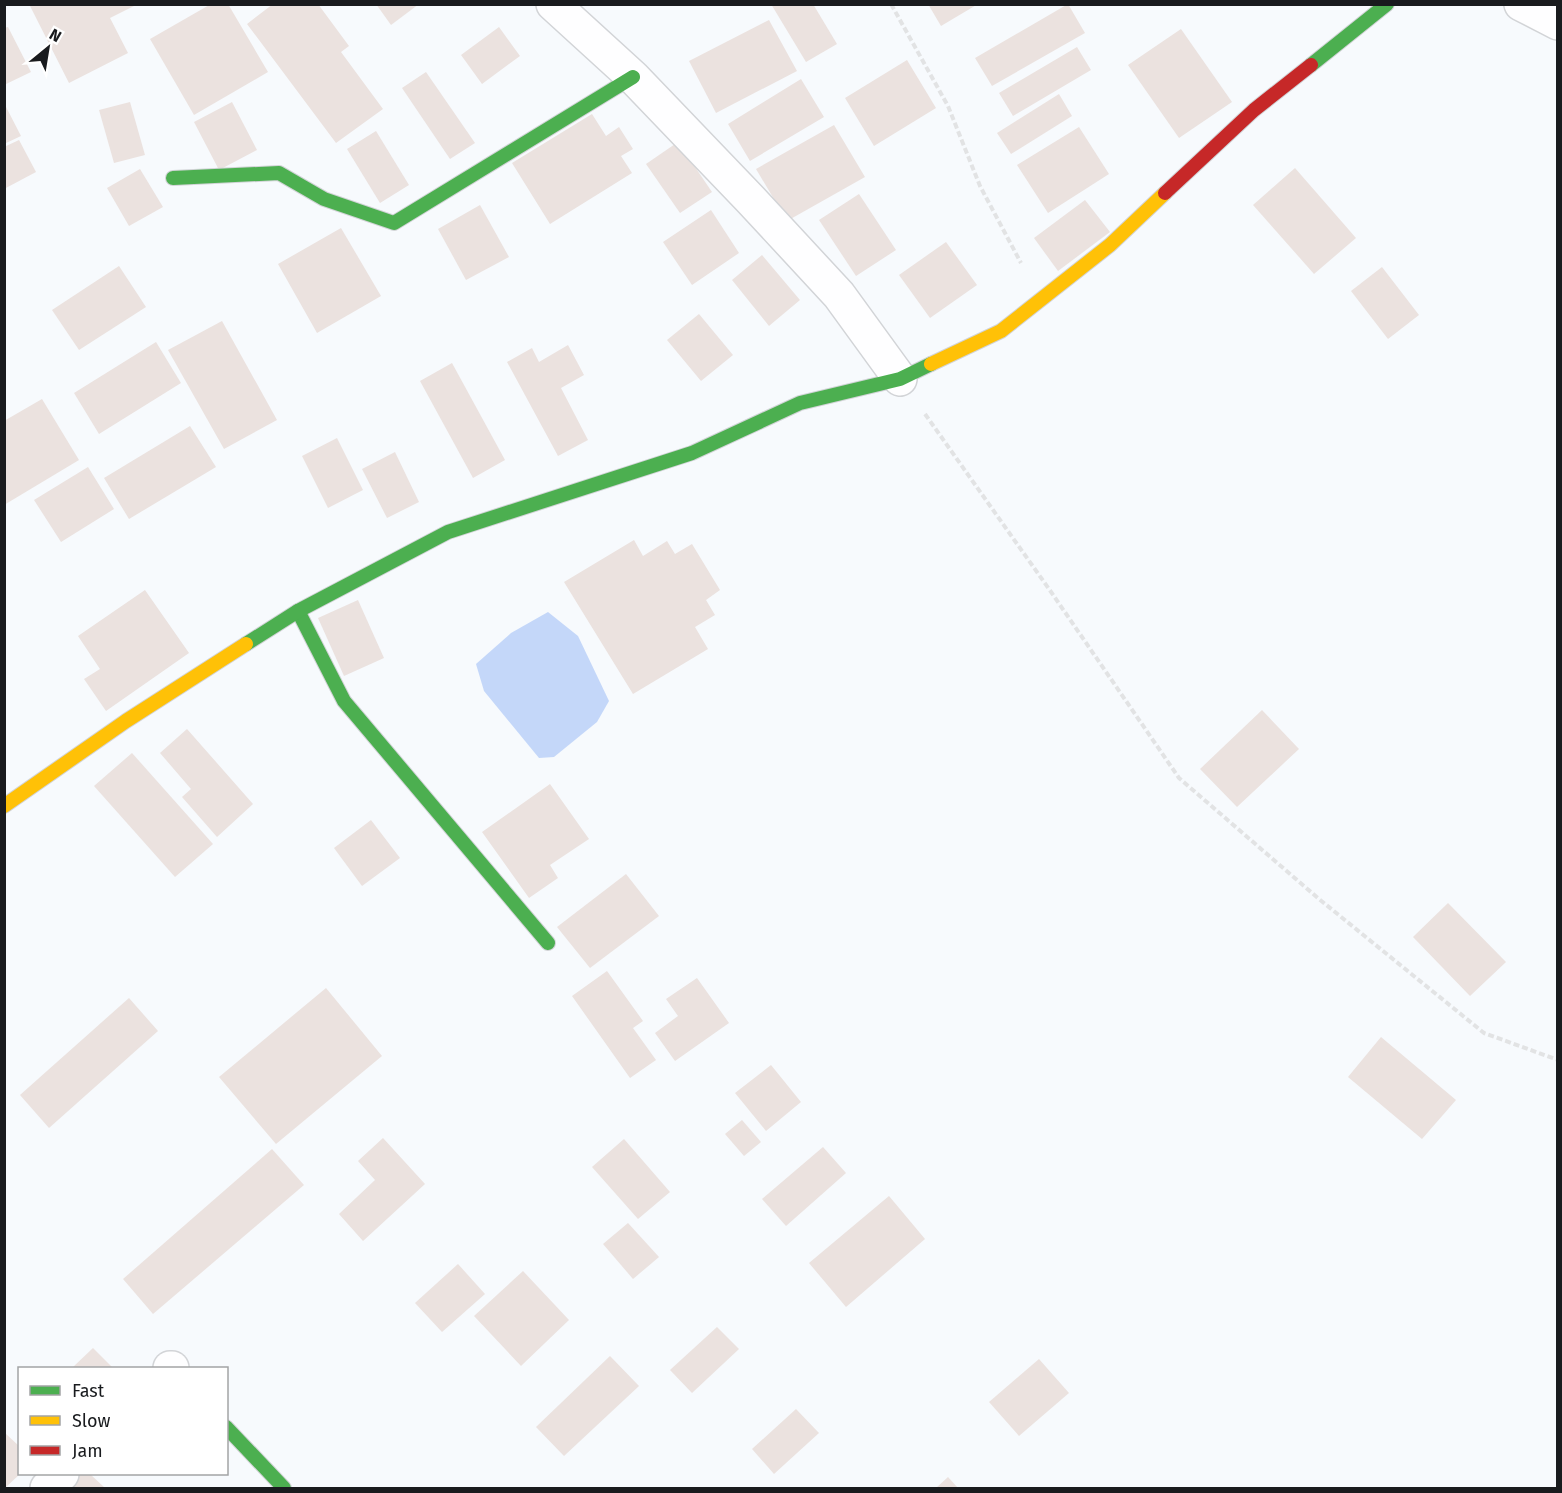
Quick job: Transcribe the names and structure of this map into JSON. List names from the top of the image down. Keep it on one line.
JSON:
{"legend":["Fast","Slow","Jam"],"north":"top right"}
